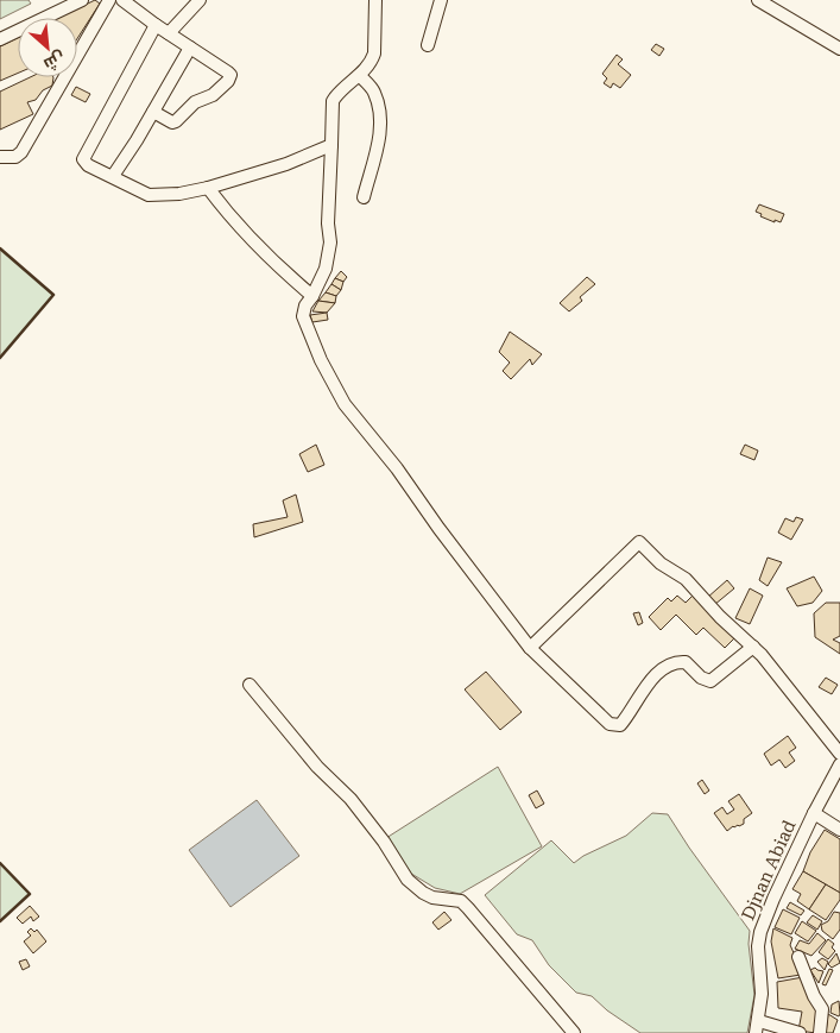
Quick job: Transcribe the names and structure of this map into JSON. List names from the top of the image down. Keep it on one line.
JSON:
{"streets":{"street":["Djnan Abiad"]},"north":"bottom right"}
